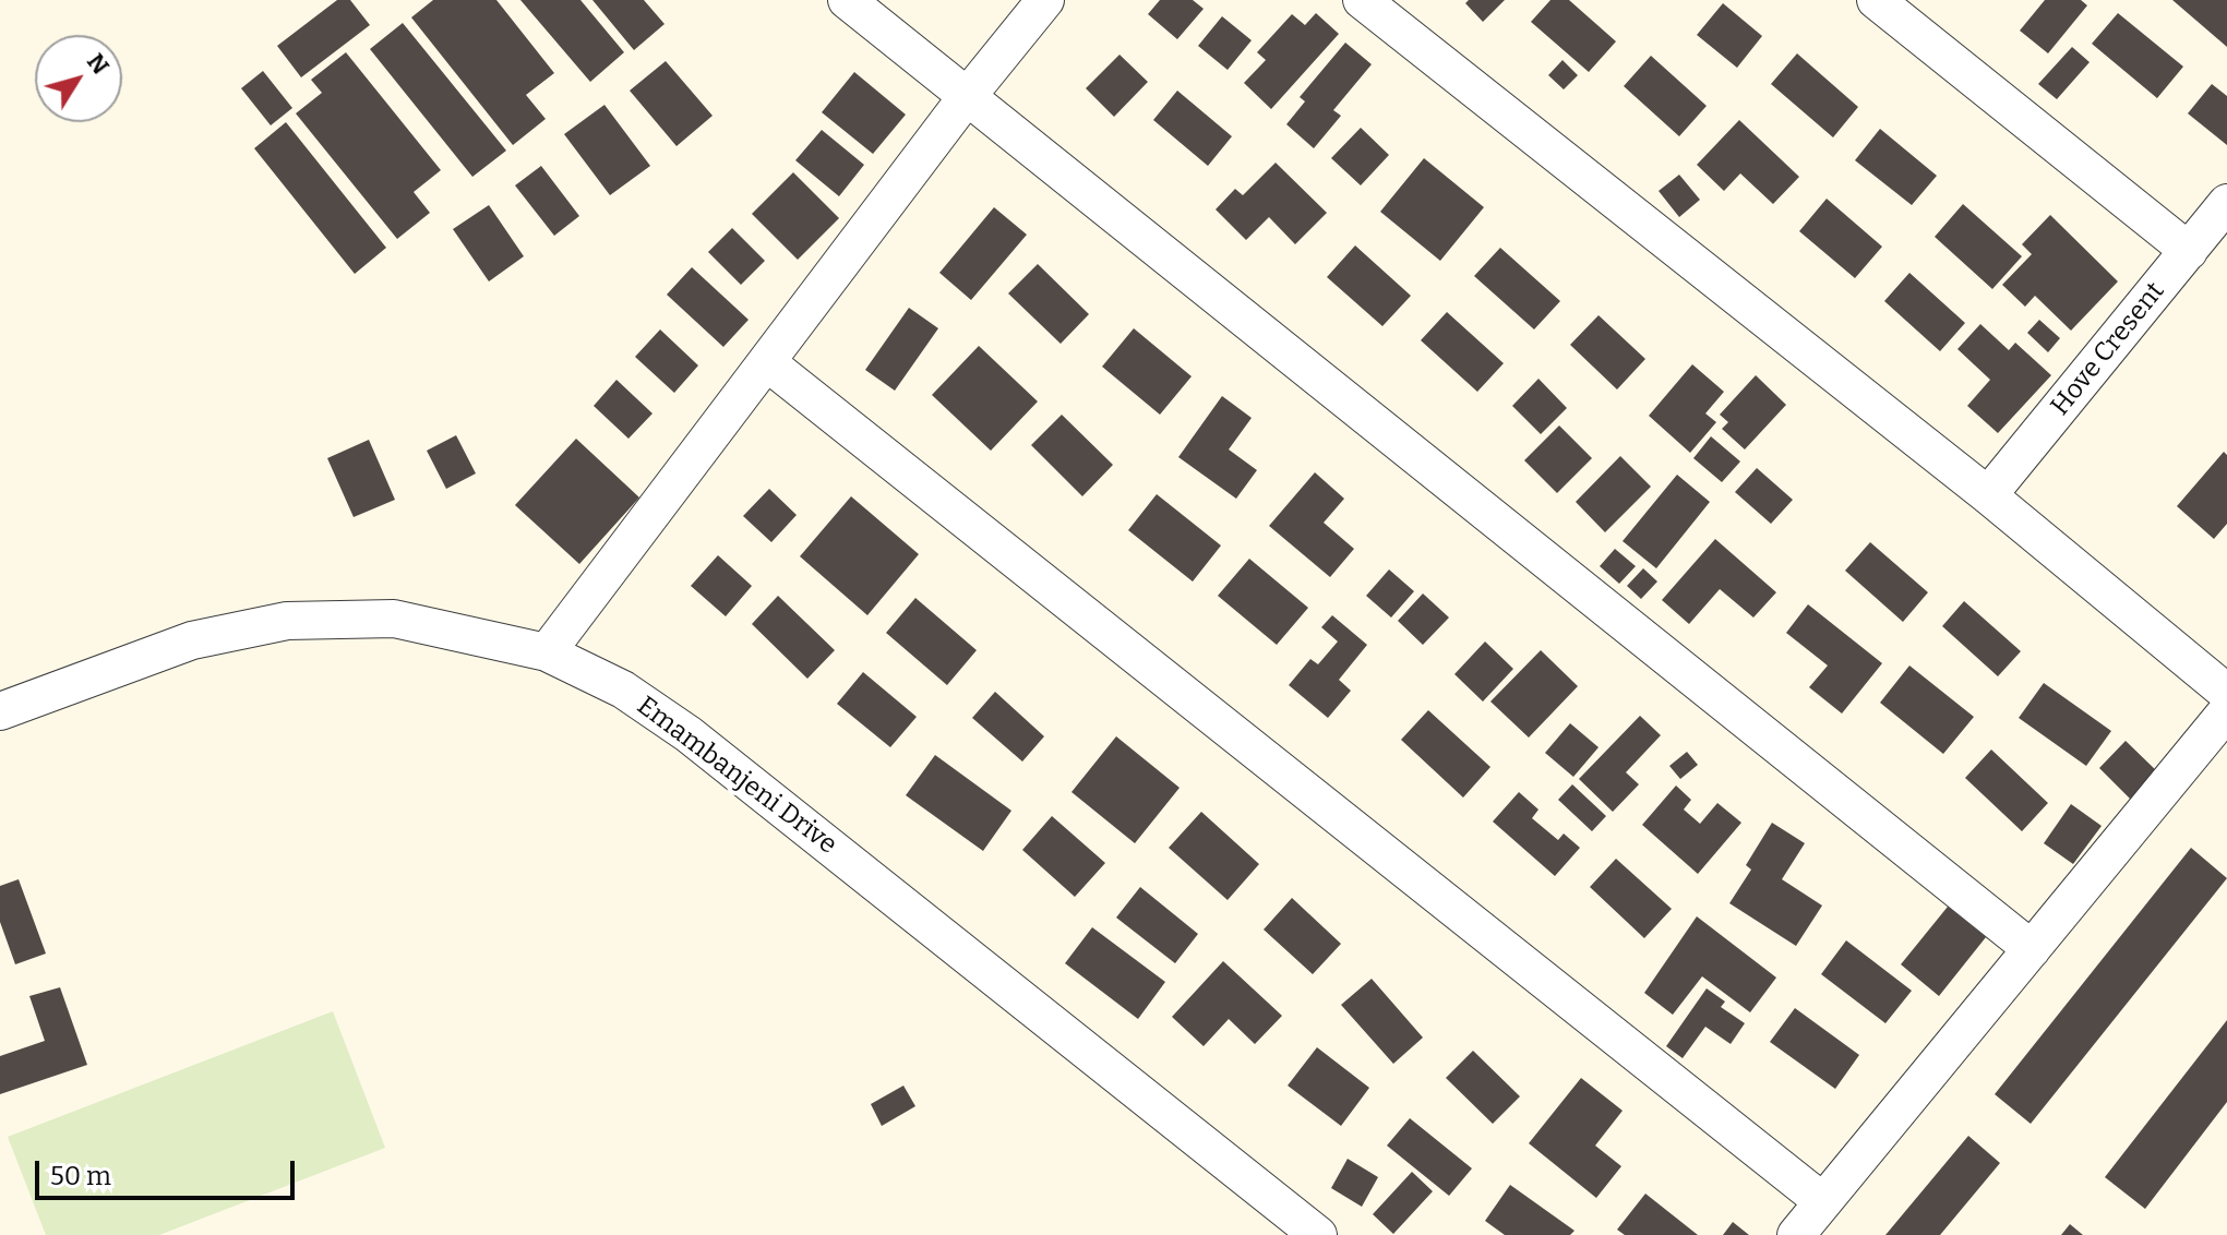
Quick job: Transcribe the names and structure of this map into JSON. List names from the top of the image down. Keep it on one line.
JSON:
{"streets":{"street":["Hove Cresent","Emambanjeni Drive"]},"scale_bar":"50 m","north":"top right"}
